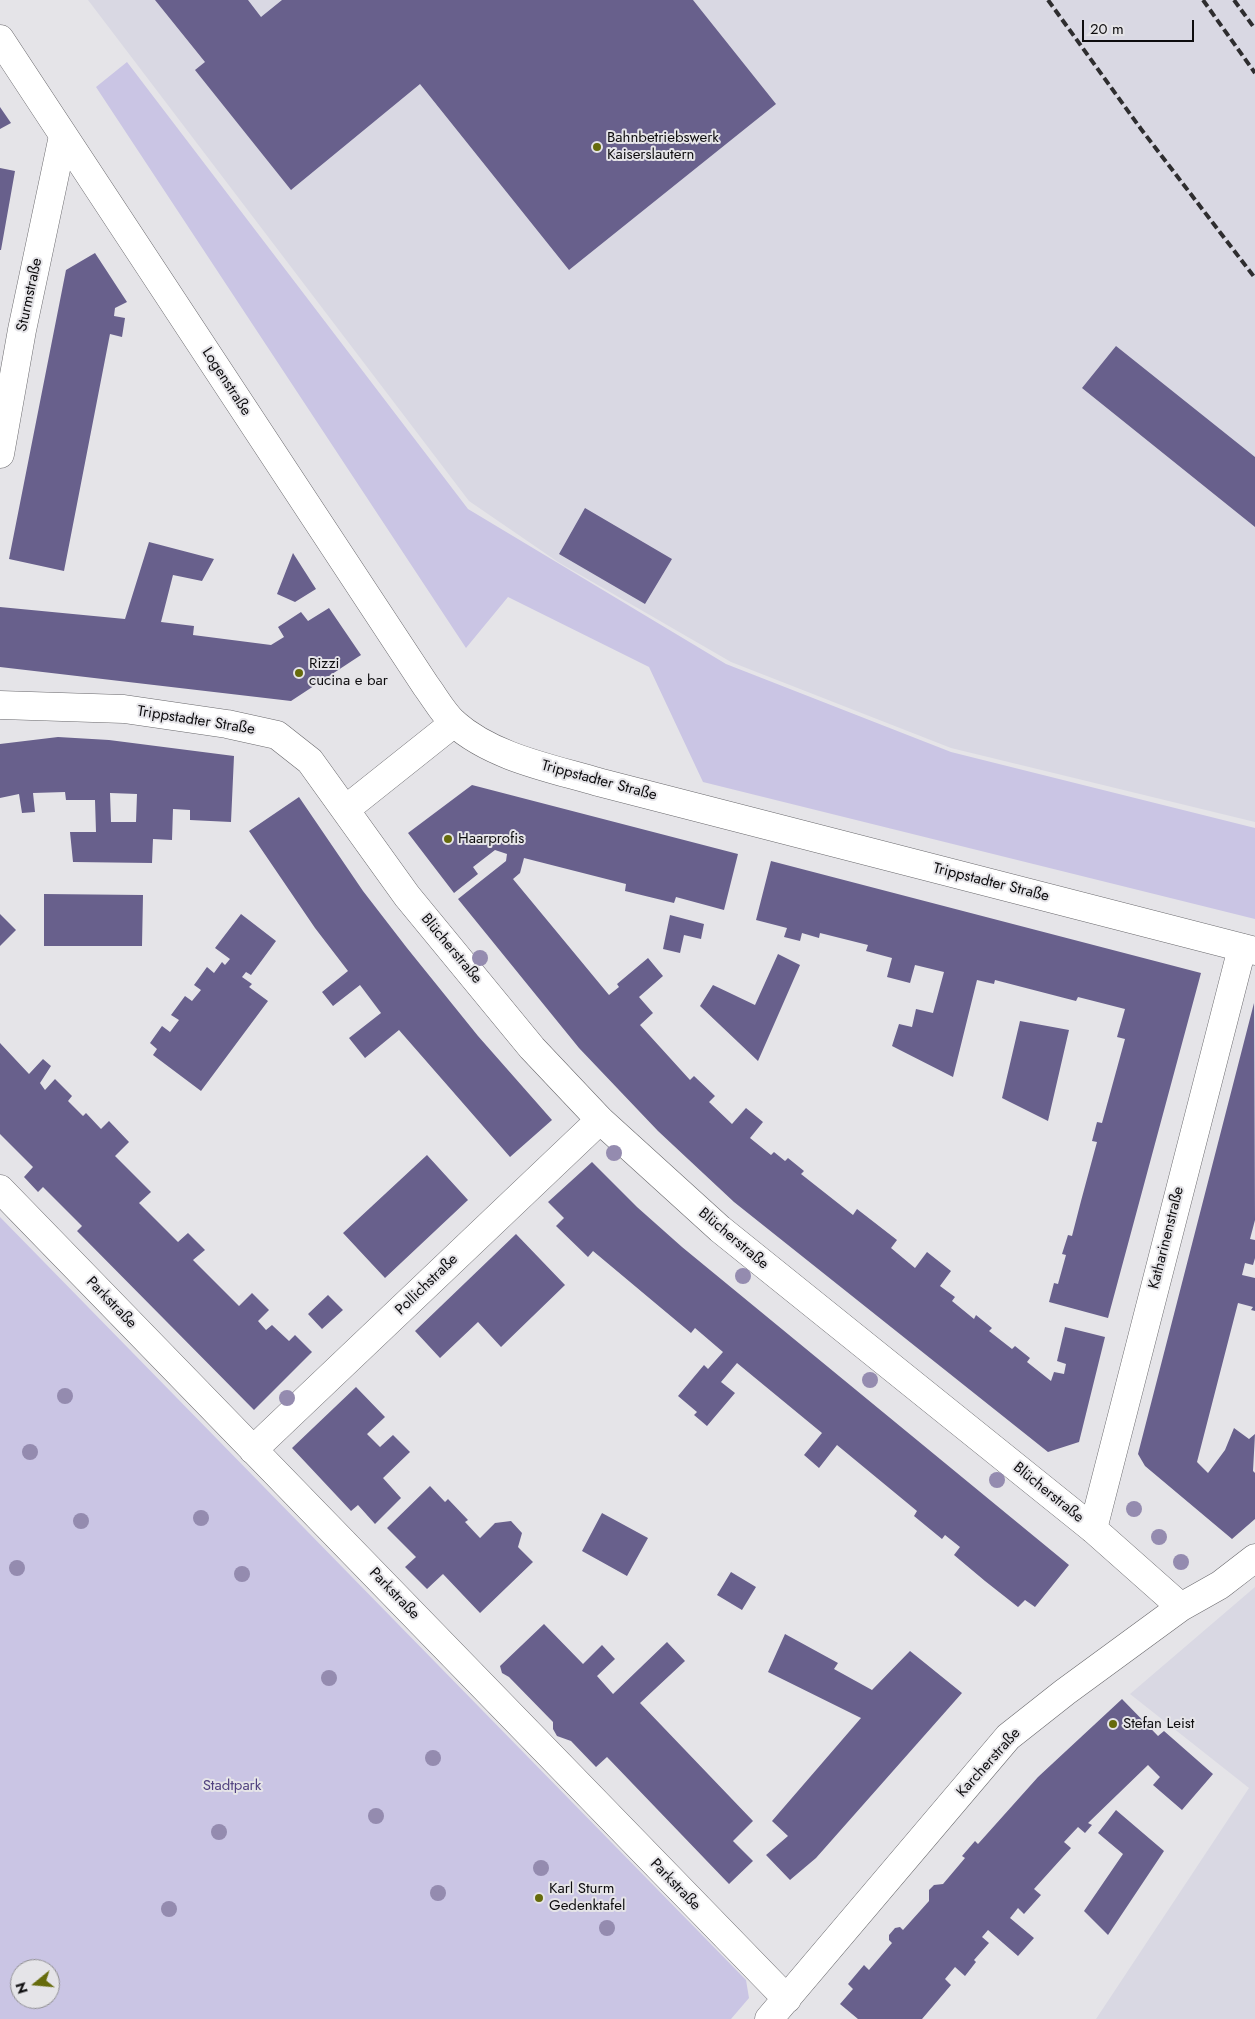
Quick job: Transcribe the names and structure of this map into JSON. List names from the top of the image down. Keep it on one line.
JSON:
{"streets":{"street":["Sturmstraße","Logenstraße","Trippstadter Straße","Blücherstraße","Katharinenstraße","Pollichstraße","Parkstraße","Karcherstraße"]},"crossings":[["Sturmstraße","Logenstraße"],["Logenstraße","Trippstadter Straße"],["Trippstadter Straße","Blücherstraße"],["Trippstadter Straße","Katharinenstraße"],["Blücherstraße","Katharinenstraße"],["Blücherstraße","Pollichstraße"],["Blücherstraße","Karcherstraße"],["Pollichstraße","Parkstraße"],["Parkstraße","Karcherstraße"]],"parks":["Stadtpark"],"places":["Bahnbetriebswerk Kaiserslautern","Rizzi cucina e bar","Haarprofis","Stefan Leist","Karl Sturm Gedenktafel"],"scale_bar":"20 m","north":"left"}
